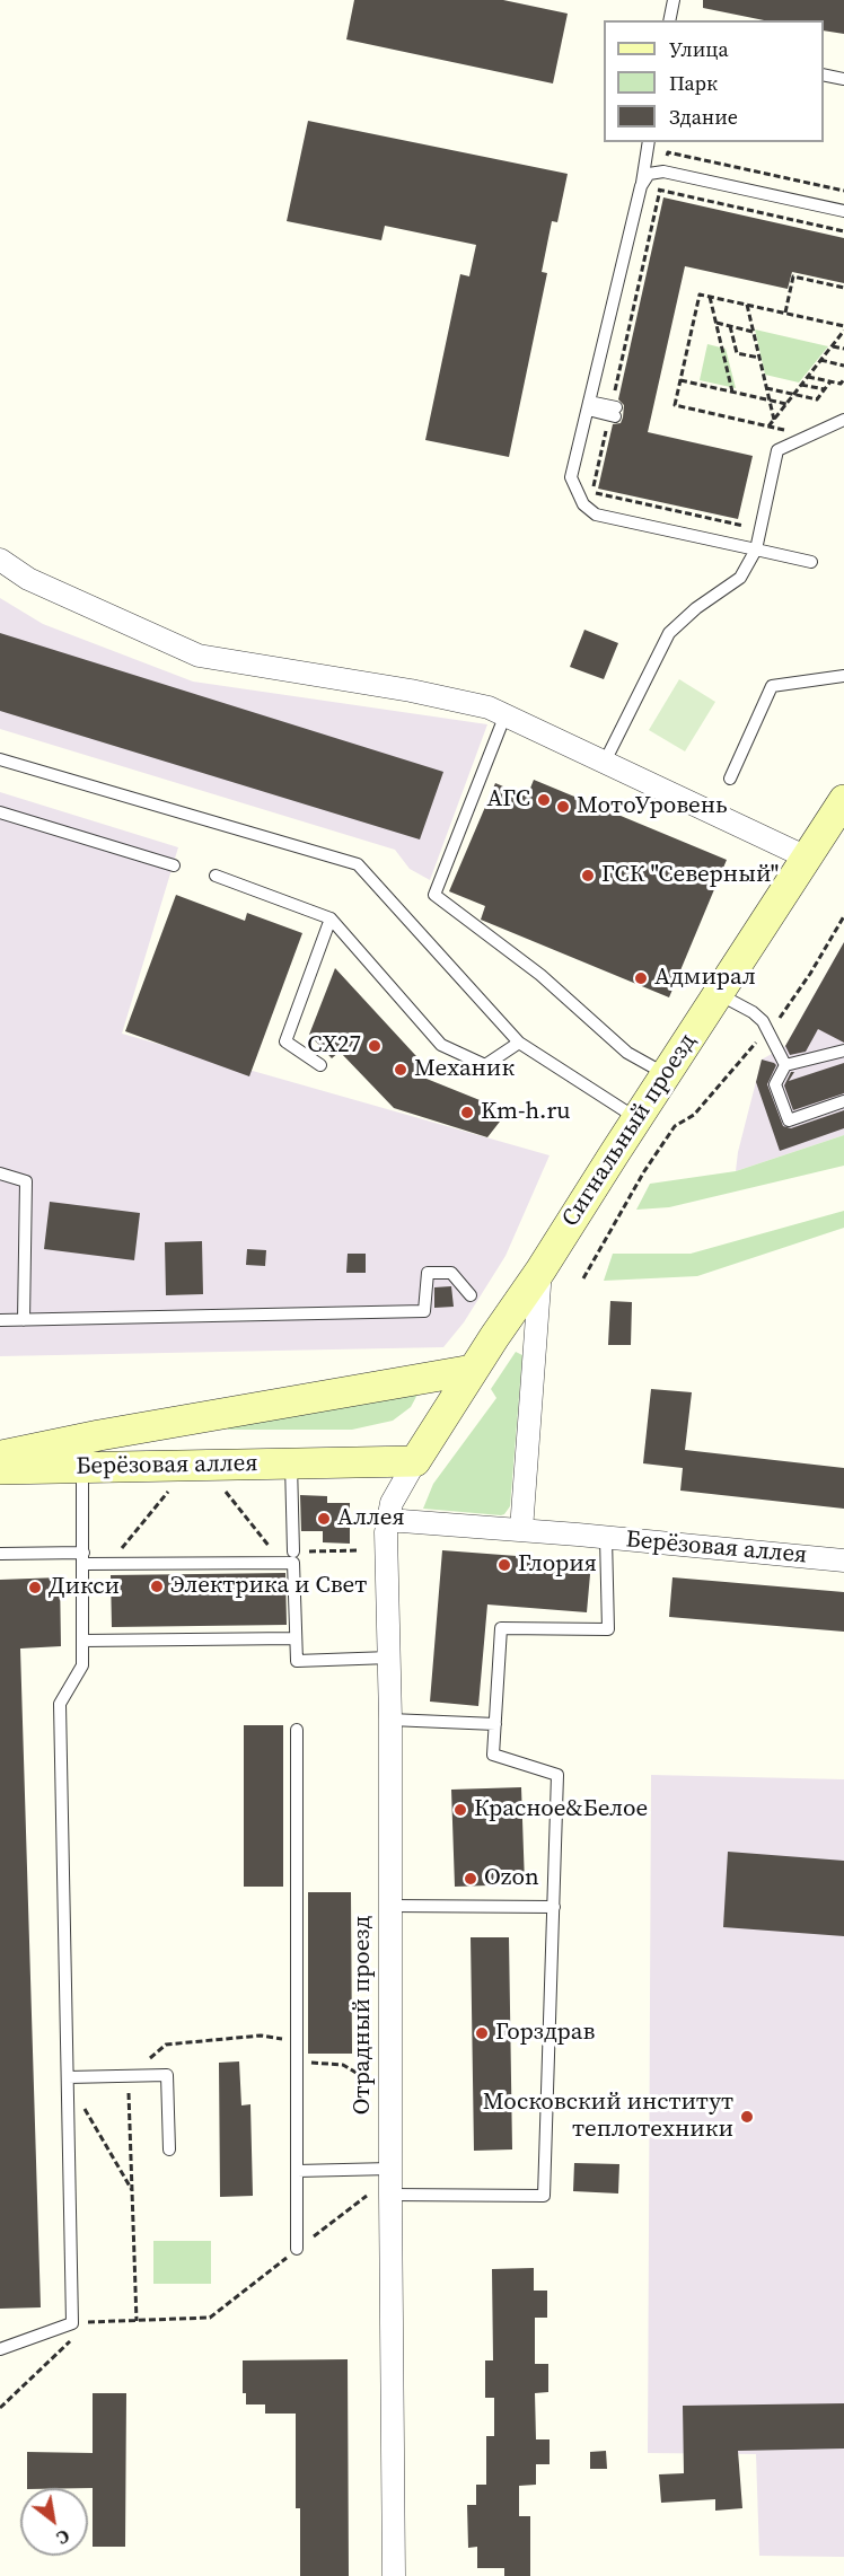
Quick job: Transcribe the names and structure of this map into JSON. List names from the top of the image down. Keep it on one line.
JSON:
{"streets":{"main road":["Сигнальный проезд","Берёзовая аллея"],"street":["Отрадный проезд"]},"crossings":[["Сигнальный проезд","Берёзовая аллея"],["Сигнальный проезд","Отрадный проезд"],["Берёзовая аллея","Отрадный проезд"]],"places":["АГС","МотоУровень","ГСК \"Северный\"","Адмирал","CX27","Механик","Km-h.ru","Аллея","Глория","Электрика и Свет","Дикси","Красное&Белое","Ozon","Горздрав","Московский институт теплотехники"],"legend":["Улица","Парк","Здание"],"north":"bottom right"}
